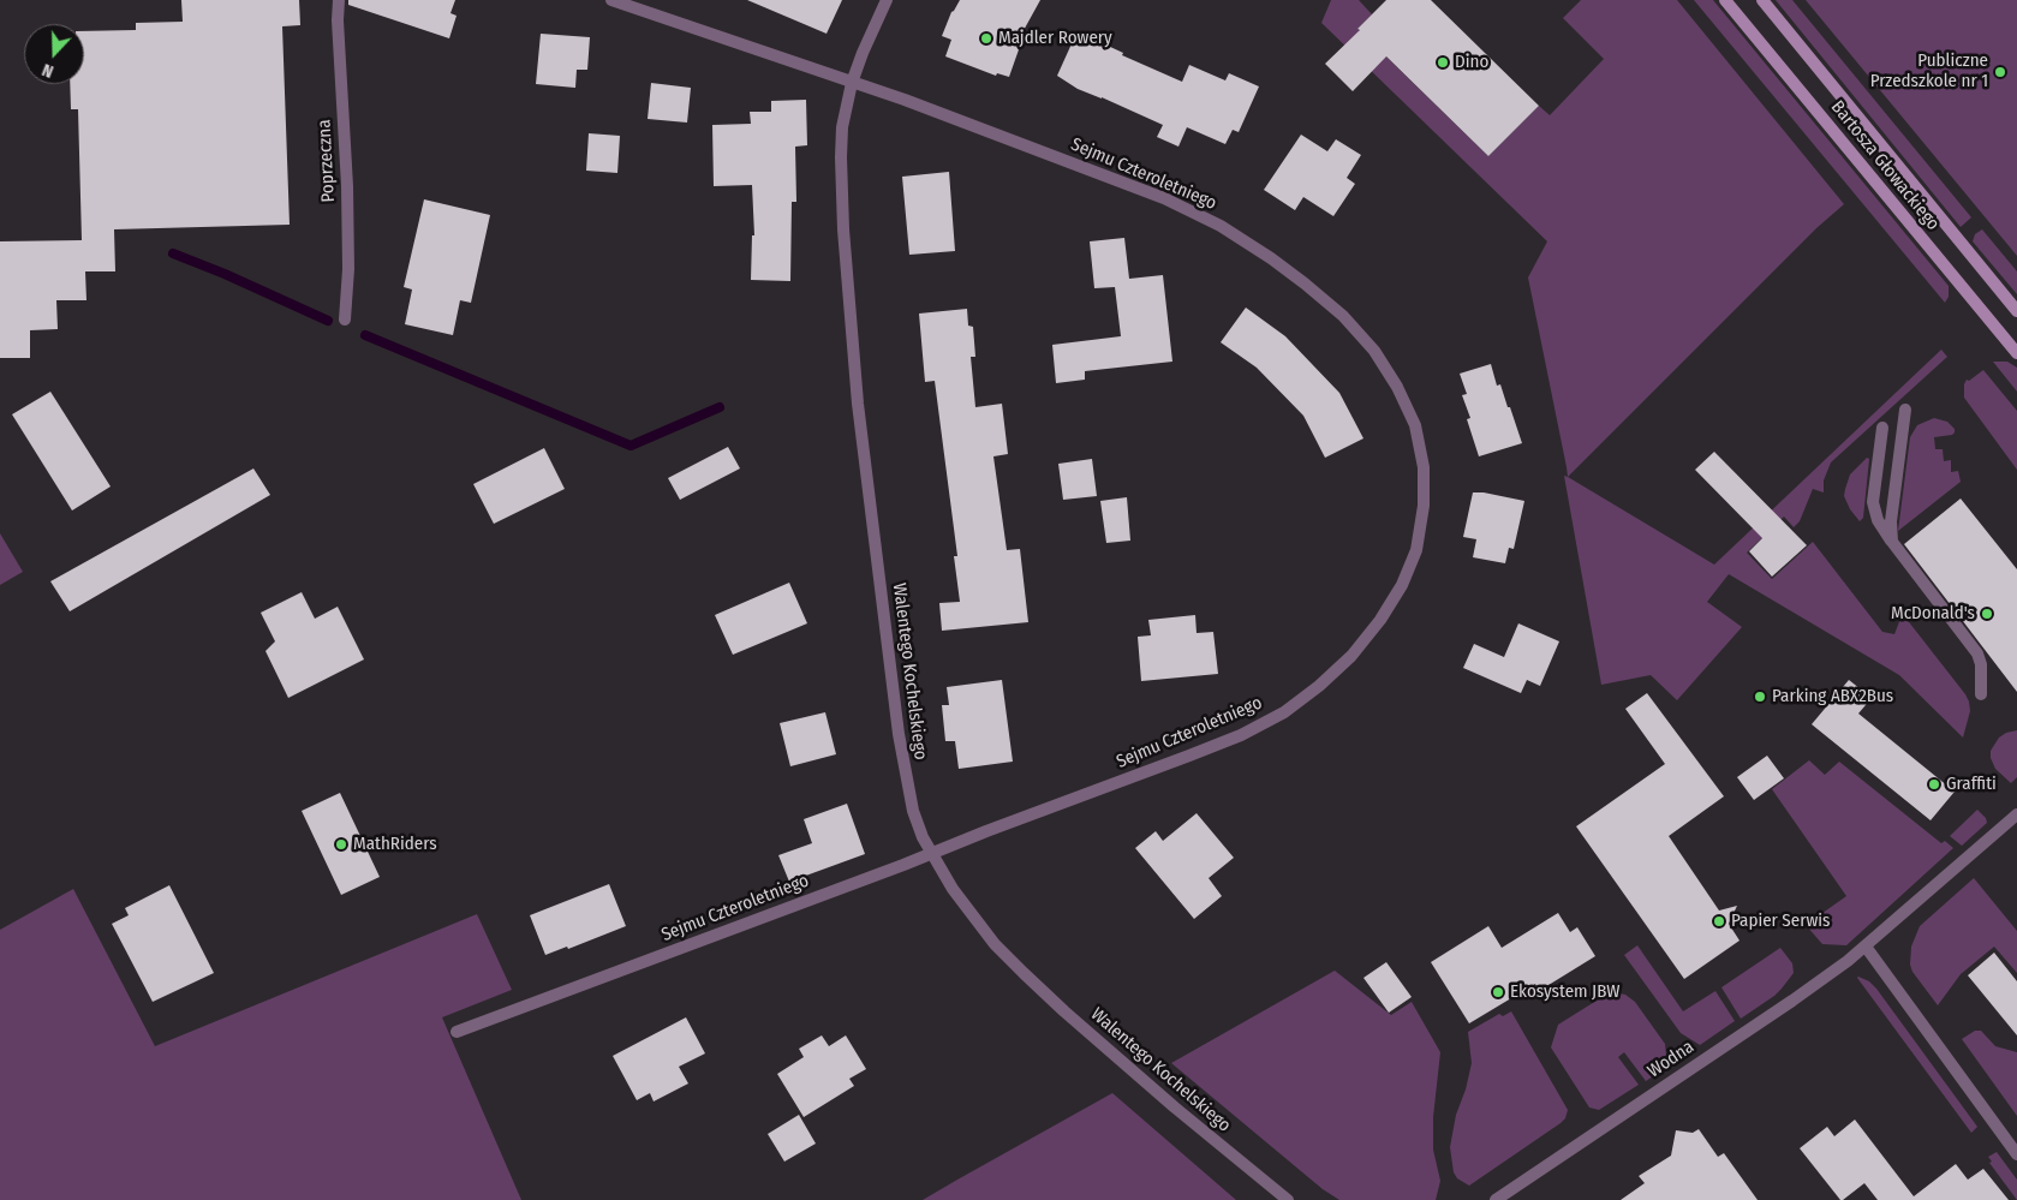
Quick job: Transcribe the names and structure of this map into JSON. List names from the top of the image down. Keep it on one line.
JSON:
{"streets":{"street":["Poprzeczna","Bartosza Głowackiego","Sejmu Czteroletniego","Walentego Kochelskiego","Wodna"]},"crossings":[["Sejmu Czteroletniego","Walentego Kochelskiego"]],"places":["Majdler Rowery","Dino","Publiczne Przedszkole nr 1","McDonald's","Parking ABX2Bus","Graffiti","MathRiders","Papier Serwis","Ekosystem JBW"],"north":"bottom"}
